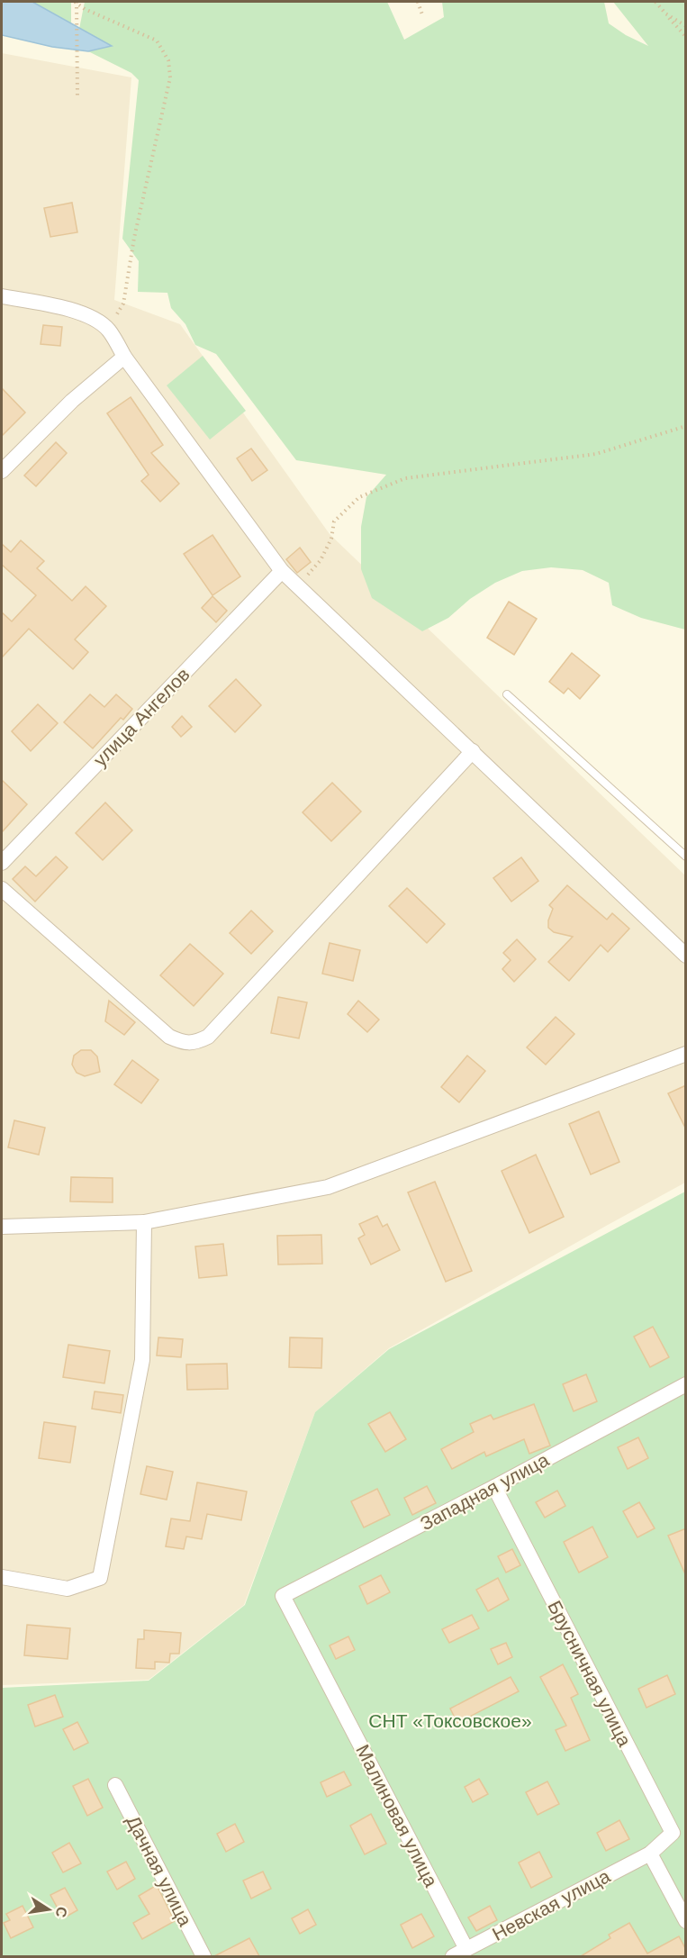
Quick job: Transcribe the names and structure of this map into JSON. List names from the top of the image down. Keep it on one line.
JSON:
{"streets":{"street":["улица Ангелов","Западная улица","Брусничная улица","Малиновая улица","Дачная улица","Невская улица"]},"crossings":[["Западная улица","Брусничная улица"],["Западная улица","Малиновая улица"],["Брусничная улица","Невская улица"],["Малиновая улица","Невская улица"]],"parks":["СНТ «Токсовское»"],"north":"right"}
